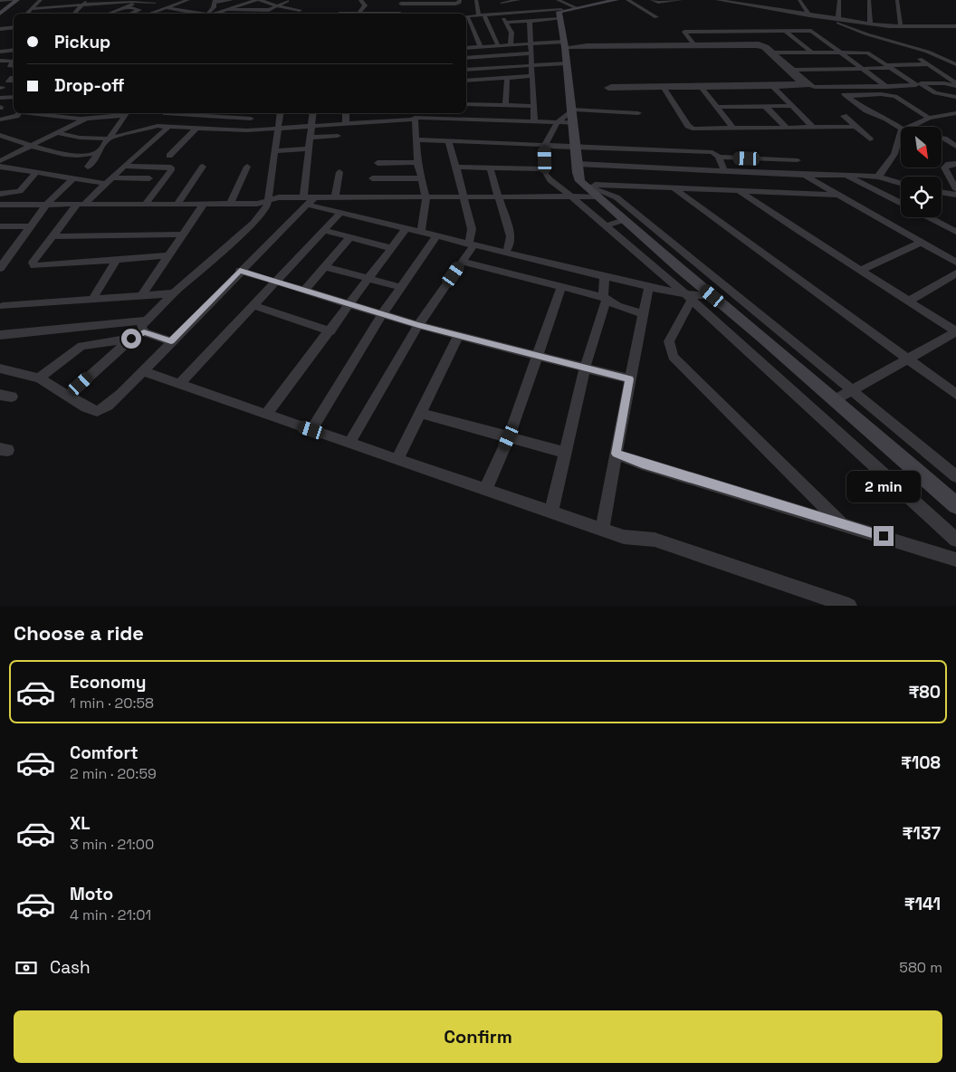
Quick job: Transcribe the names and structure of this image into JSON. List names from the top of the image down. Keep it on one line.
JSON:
{"north":"bottom right","page":{"banner":["Pickup","Drop-off"],"bubble":"2 min","heading":"Choose a ride","list":[{"name":"Economy","note":"1 min · 20:58","value":"₹80"},{"name":"Comfort","note":"2 min · 20:59","value":"₹108"},{"name":"XL","note":"3 min · 21:00","value":"₹137"},{"name":"Moto","note":"4 min · 21:01","value":"₹141"}],"pay":["Cash","580 m"],"buttons":"Confirm"}}
